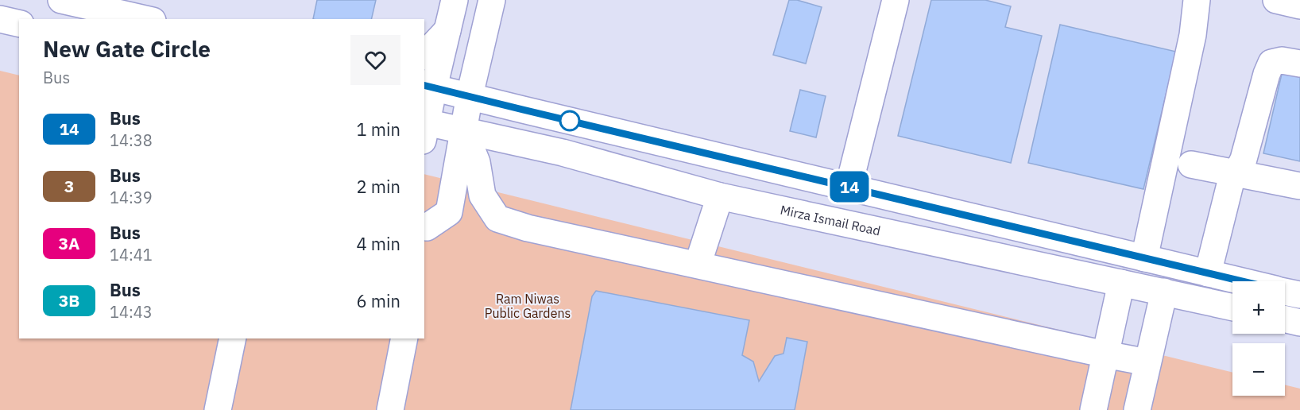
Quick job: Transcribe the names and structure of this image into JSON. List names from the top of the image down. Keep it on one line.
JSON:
{"streets":{"main road":["Mirza Ismail Road"]},"parks":["Ram Niwas Public Gardens"],"lines":["bus line 14"],"page":{"on_map":"14","heading":["New Gate Circle","Bus"],"list":[{"mark":"14","name":"Bus","note":"14:38","value":"1 min"},{"mark":"3","name":"Bus","note":"14:39","value":"2 min"},{"mark":"3A","name":"Bus","note":"14:41","value":"4 min"},{"mark":"3B","name":"Bus","note":"14:43","value":"6 min"}],"map_buttons":["+","−"]}}
